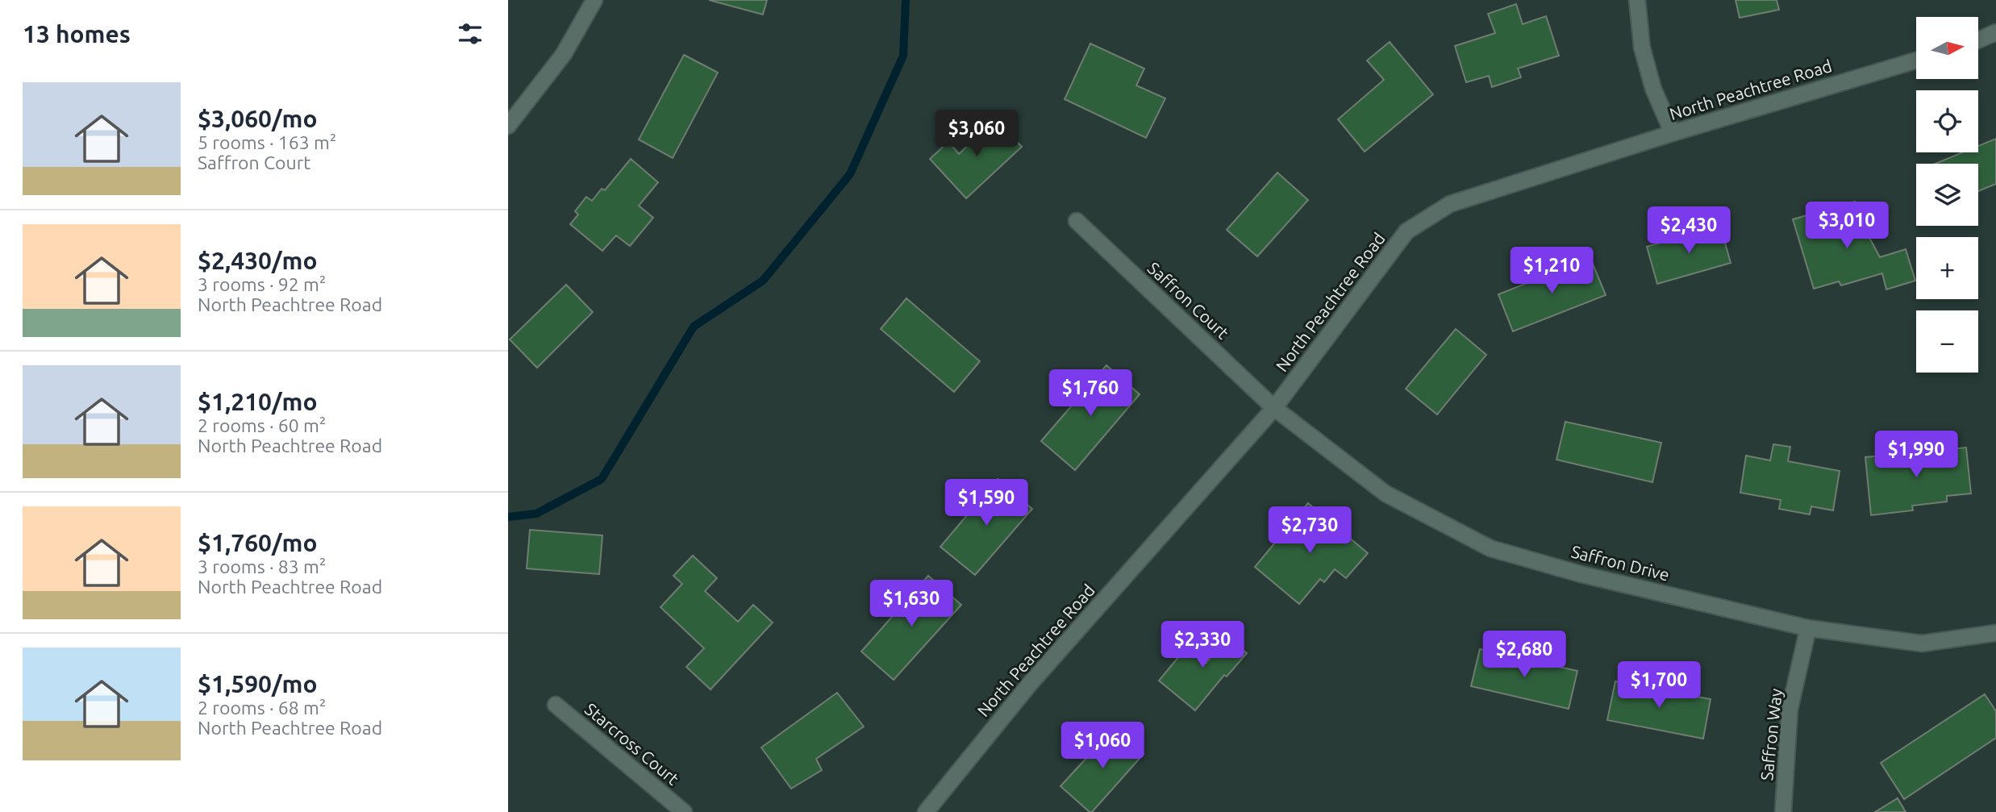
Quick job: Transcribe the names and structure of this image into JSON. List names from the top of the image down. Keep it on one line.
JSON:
{"streets":{"street":["North Peachtree Road","Saffron Court","Saffron Drive","Saffron Way","Starcross Court"]},"crossings":[["North Peachtree Road","Saffron Court"],["North Peachtree Road","Saffron Drive"],["Saffron Court","Saffron Drive"],["Saffron Drive","Saffron Way"]],"north":"right","page":{"heading":"13 homes","map_buttons":["+","−"],"list":[{"name":"$3,060/mo","note":"5 rooms · 163 m² · Saffron Court"},{"name":"$2,430/mo","note":"3 rooms · 92 m² · North Peachtree Road"},{"name":"$1,210/mo","note":"2 rooms · 60 m² · North Peachtree Road"},{"name":"$1,760/mo","note":"3 rooms · 83 m² · North Peachtree Road"},{"name":"$1,590/mo","note":"2 rooms · 68 m² · North Peachtree Road"}],"price":["$3,060","$3,010","$2,430","$1,210","$1,760","$1,990","$1,590","$2,730","$1,630","$2,330","$2,680","$1,700","$1,060"]}}
